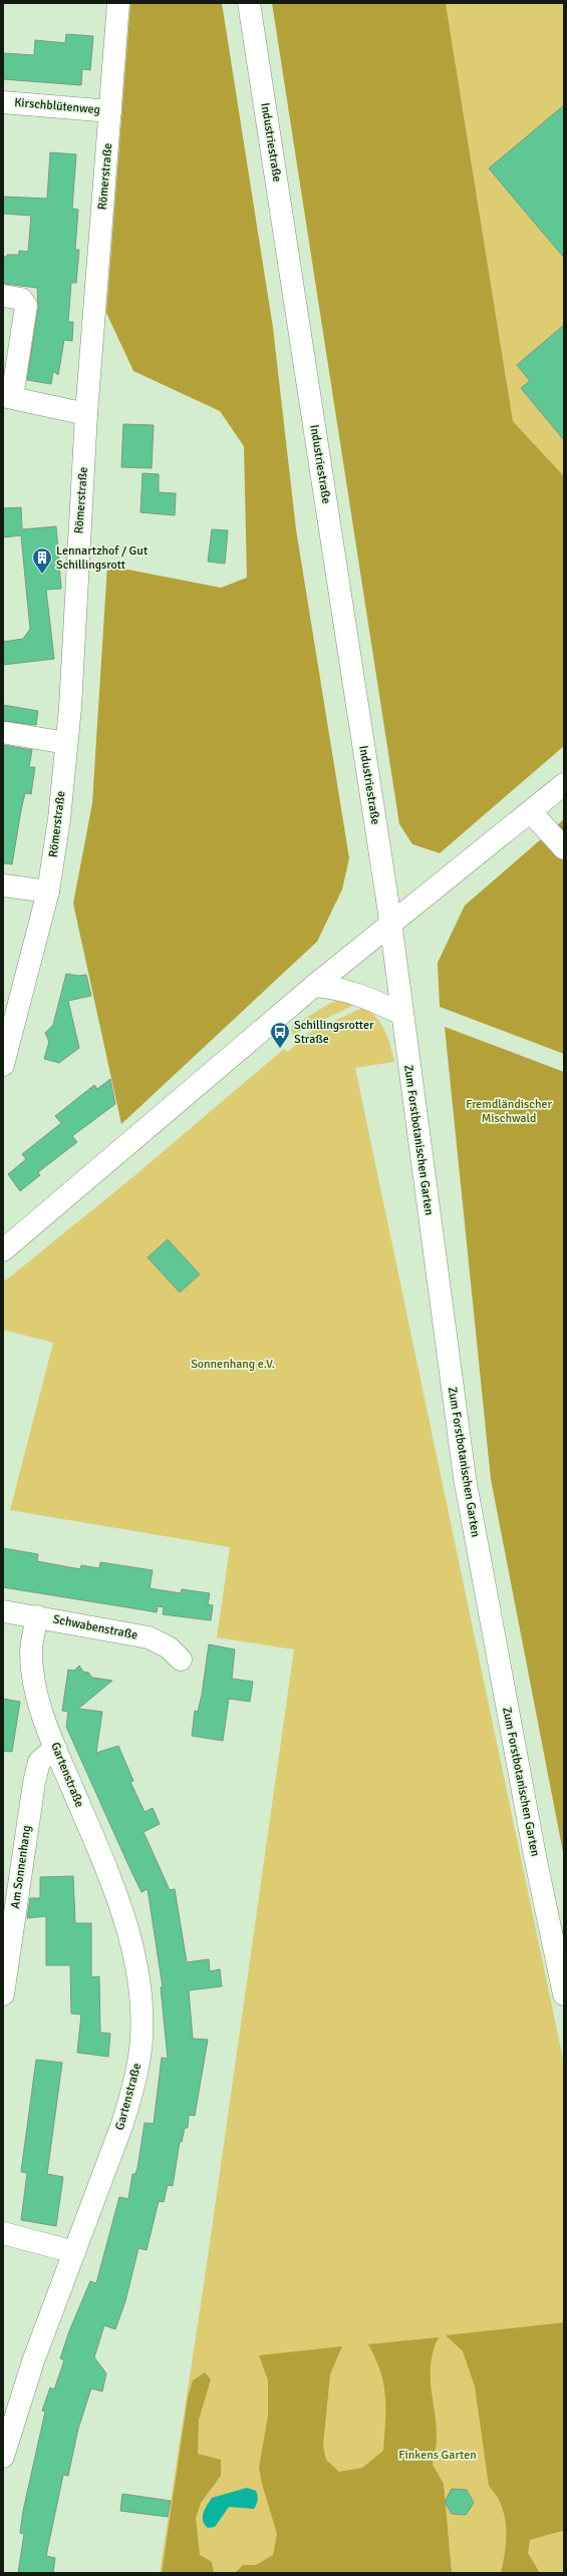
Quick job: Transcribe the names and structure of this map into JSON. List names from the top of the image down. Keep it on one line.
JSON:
{"streets":{"street":["Kirschblütenweg","Industriestraße","Römerstraße","Zum Forstbotanischen Garten","Schwabenstraße","Gartenstraße","Am Sonnenhang"]},"crossings":[["Kirschblütenweg","Römerstraße"],["Industriestraße","Zum Forstbotanischen Garten"],["Schwabenstraße","Gartenstraße"],["Gartenstraße","Am Sonnenhang"]],"parks":["Fremdländischer Mischwald","Sonnenhang e.V.","Finkens Garten"],"places":{"building":["Lennartzhof / Gut Schillingsrott"],"bus stop":["Schillingsrotter Straße"]}}
